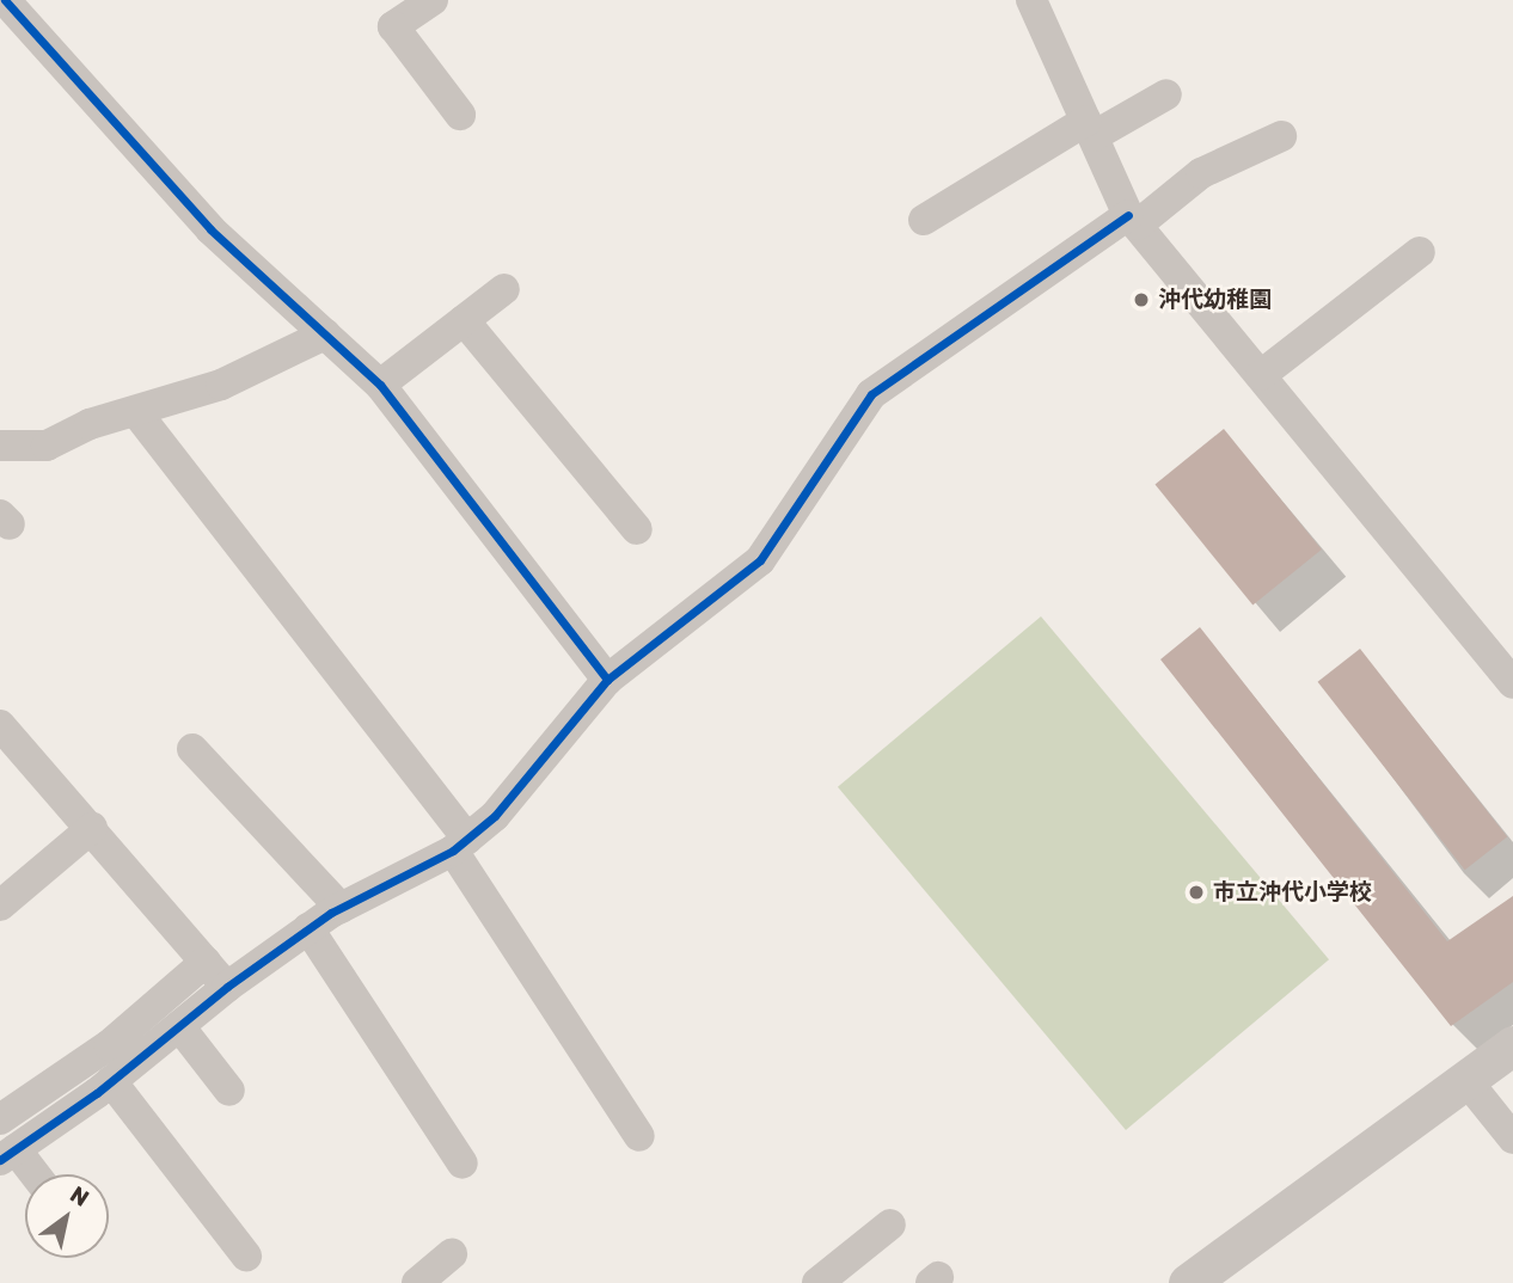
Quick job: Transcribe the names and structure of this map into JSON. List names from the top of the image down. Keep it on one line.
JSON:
{"places":["沖代幼稚園","市立沖代小学校"],"north":"top right"}
